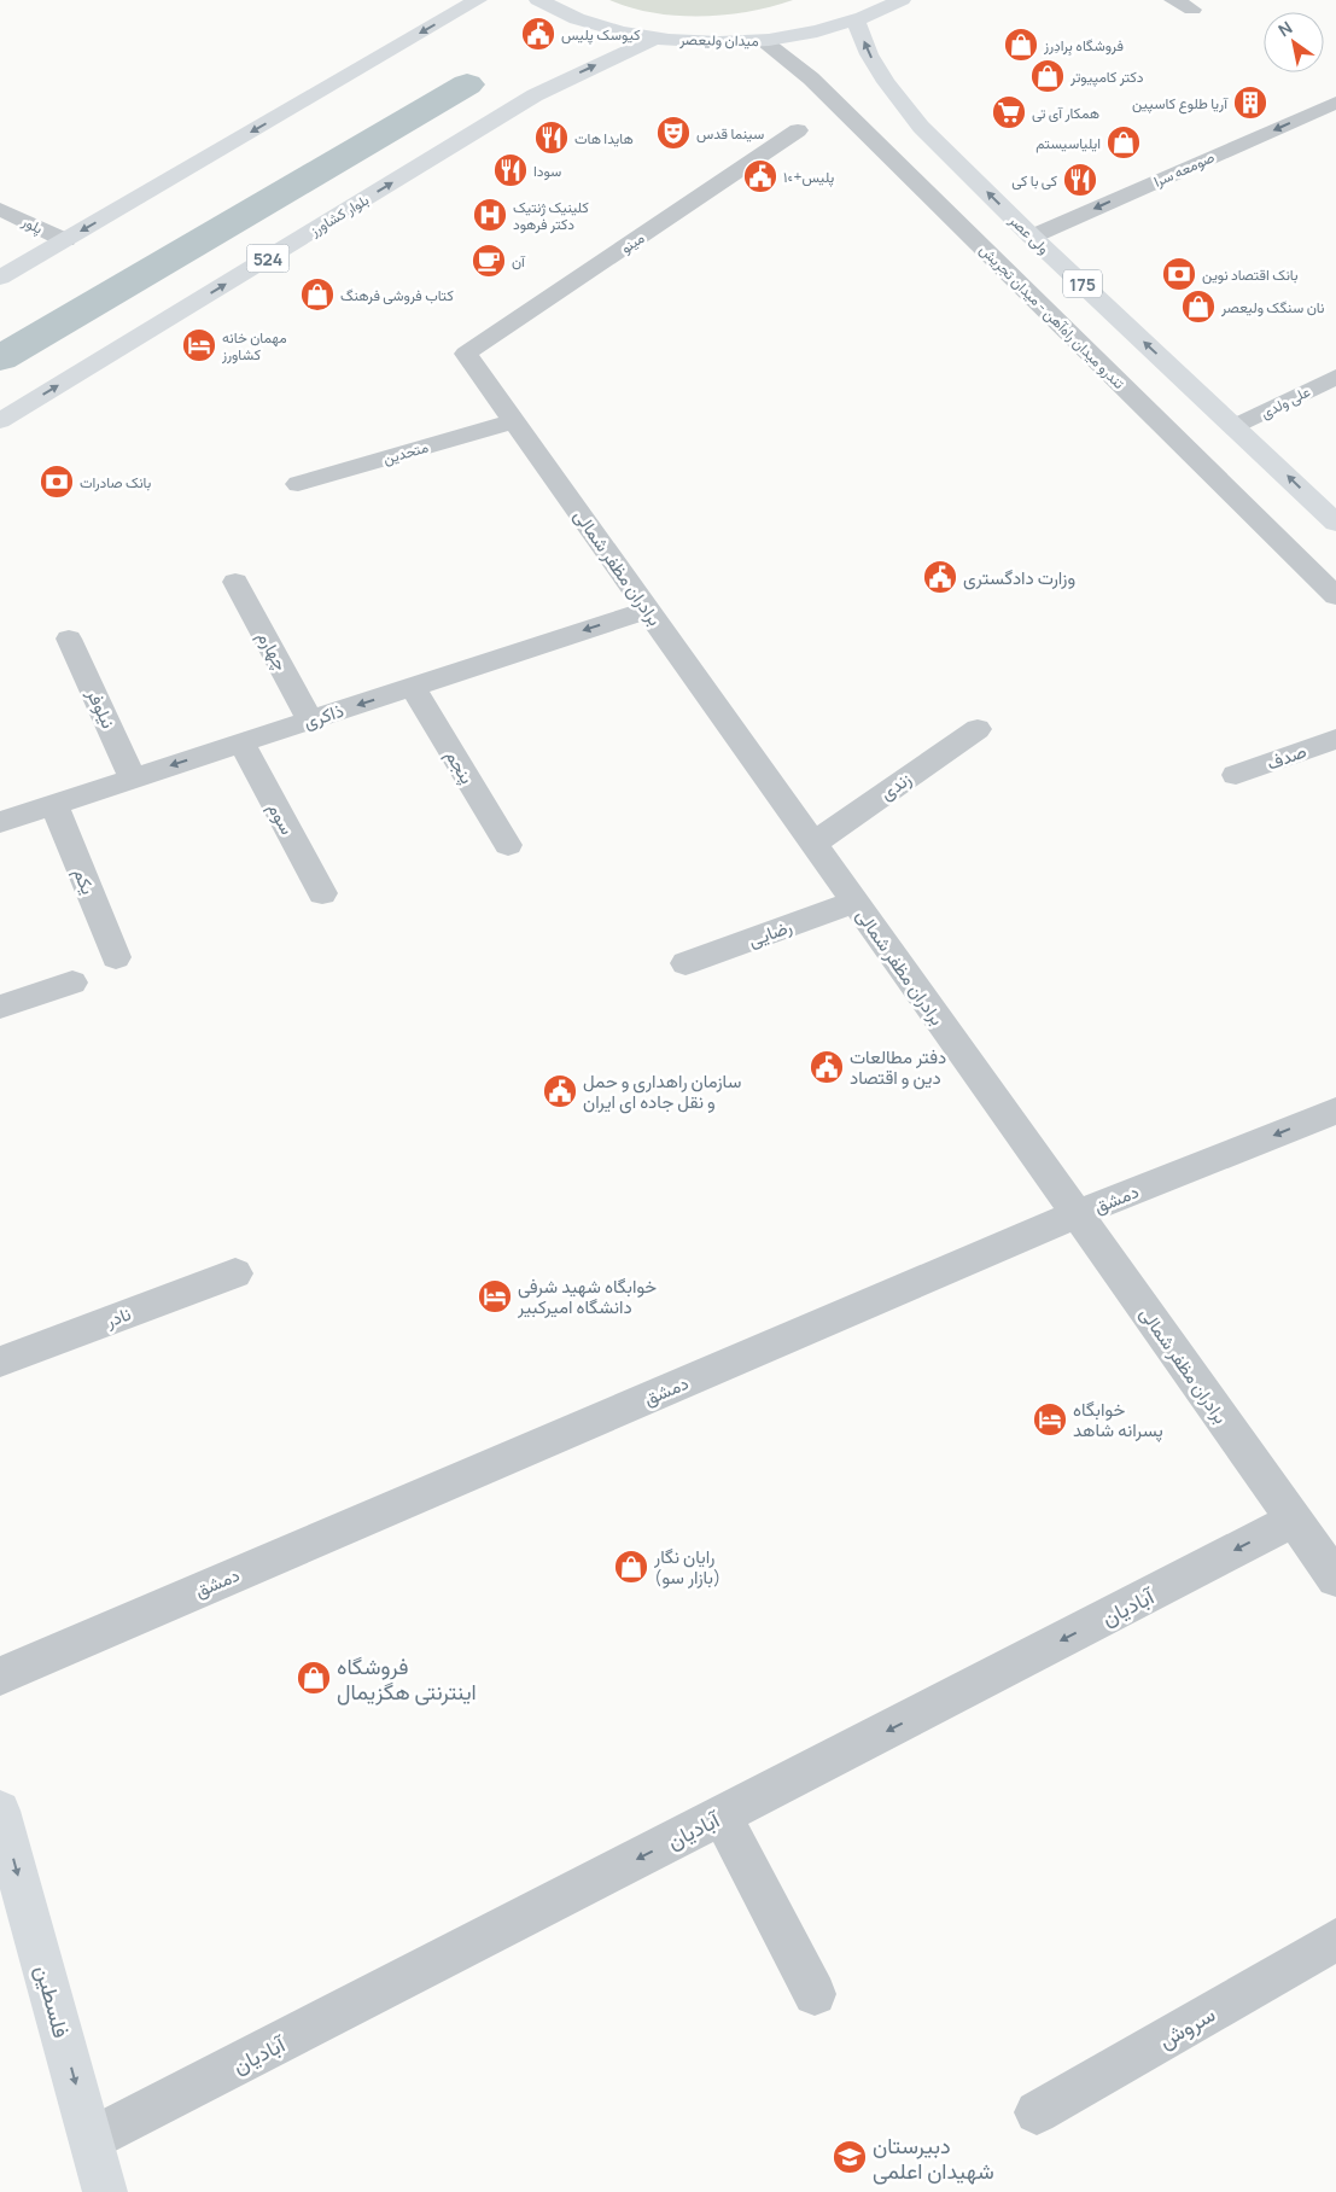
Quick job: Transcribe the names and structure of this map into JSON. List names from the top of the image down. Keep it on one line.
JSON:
{"streets":{"main road":["میدان ولیعصر","بلوار کشاورز","ولی عصر","524","175","فلسطین"],"street":["صومعه سرا","پلور","مینو","تندرو میدان راه‌آهن - میدان تجریش","علی ولدی","متحدین","برادران مظفر شمالی","چهارم","نیلوفر","ذاکری","صدف","پنجم","زندی","سوم","یکم","رضایی","دمشق","نادر","آبادیان","سروش"]},"crossings":[["میدان ولیعصر","بلوار کشاورز"],["میدان ولیعصر","ولی عصر"],["میدان ولیعصر","تندرو میدان راه‌آهن - میدان تجریش"],["صومعه سرا","ولی عصر"],["ولی عصر","علی ولدی"],["مینو","برادران مظفر شمالی"],["متحدین","برادران مظفر شمالی"],["برادران مظفر شمالی","ذاکری"],["برادران مظفر شمالی","زندی"],["برادران مظفر شمالی","رضایی"],["برادران مظفر شمالی","دمشق"],["برادران مظفر شمالی","آبادیان"],["چهارم","ذاکری"],["نیلوفر","ذاکری"],["ذاکری","پنجم"],["ذاکری","سوم"],["ذاکری","یکم"],["آبادیان","فلسطین"]],"one_way":["صومعه سرا","ولی عصر","ذاکری","آبادیان","فلسطین"],"places":{"public building":["کیوسک پلیس","پلیس+۱۰","وزارت دادگستری","دفتر مطالعات دین و اقتصاد","سازمان راهداری و حمل و نقل جاده ای ایران"],"shop":["فروشگاه بِرادِرز","دکتر کامپیوتر","ایلیاسیستم","کتاب فروشی فرهنگ","نان سنگک ولیعصر","رایان نگار (بازار سو)","فروشگاه اینترنتی هگزیمال"],"building":["آریا طلوع کاسپین"],"supermarket":["همکار آی تی"],"theatre":["سینما قدس"],"restaurant":["هایدا هات","سودا","کی با کی"],"hospital":["کلینیک ژنتیک دکتر فرهود"],"cafe":["آن"],"bank":["بانک اقتصاد نوین","بانک صادرات"],"hotel":["مهمان خانه كشاورز","خوابگاه شهید شرفی دانشگاه امیرکبیر","خوابگاه پسرانه شاهد"],"school or university":["دبیرستان شهیدان اعلمی"]},"north":"top left"}
